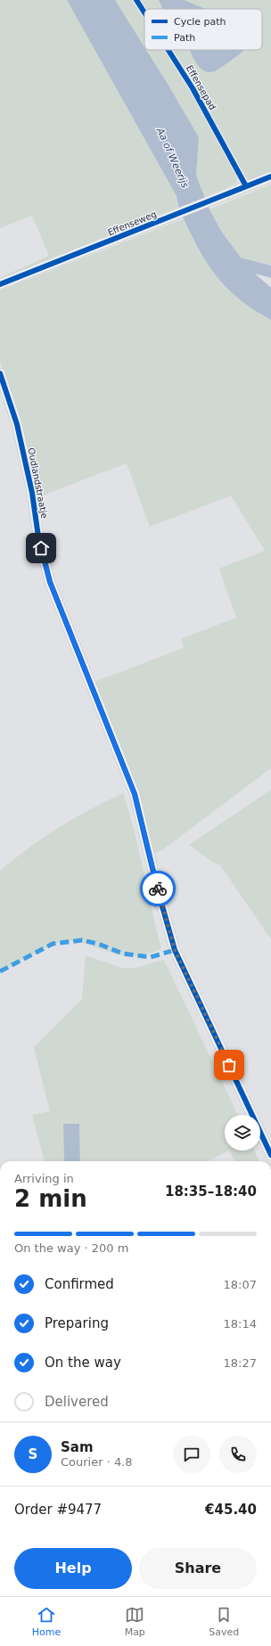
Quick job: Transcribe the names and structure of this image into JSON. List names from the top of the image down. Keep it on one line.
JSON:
{"streets":{"street":["Effenseweg","Oudlandstraatje"],"cycle path":["Effensepad"]},"water":["Aa of Weerijs"],"legend":["Cycle path","Path"],"page":{"heading":["2 min","Arriving in","18:35–18:40"],"panel":["Sam","Courier · 4.8","Order #9477","€45.40"],"bar":"On the way · 200 m","list":[["Confirmed","18:07"],["Preparing","18:14"],["On the way","18:27"],"Delivered"],"round":"S","buttons":["Help","Share"],"tabs":["Home","Map","Saved"]}}
